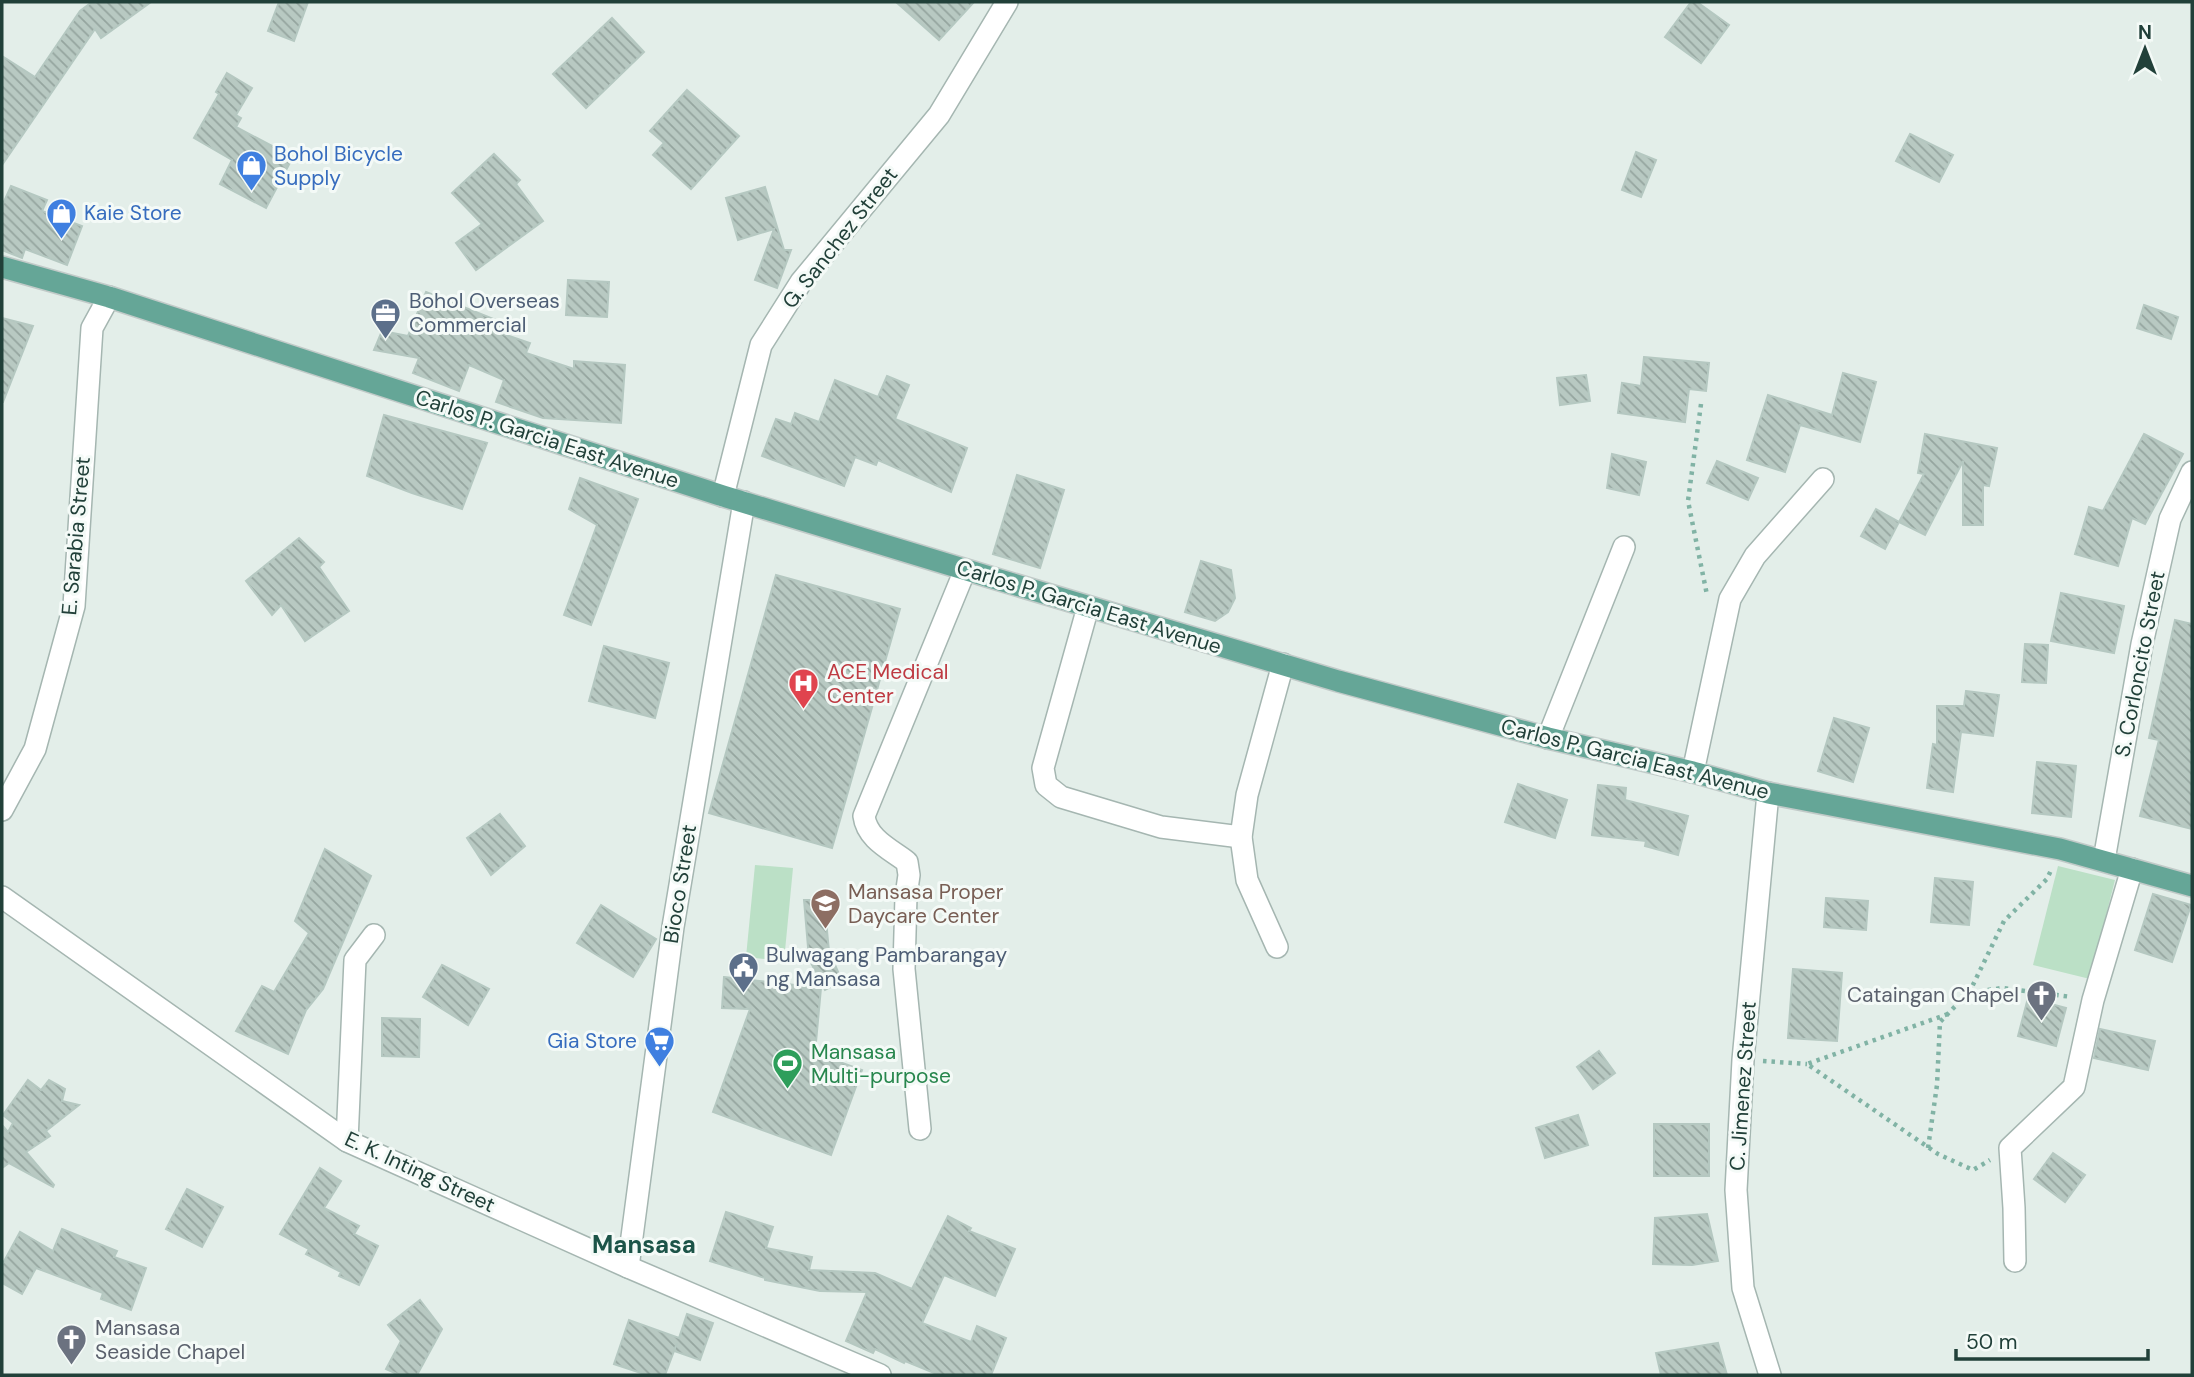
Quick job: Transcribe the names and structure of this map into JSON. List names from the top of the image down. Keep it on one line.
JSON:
{"streets":{"main road":["Carlos P. Garcia East Avenue"],"street":["G. Sanchez Street","E. Sarabia Street","S. Corloncito Street","Bioco Street","C. Jimenez Street","E. K. Inting Street"]},"crossings":[["G. Sanchez Street","Carlos P. Garcia East Avenue"],["G. Sanchez Street","Bioco Street"],["Carlos P. Garcia East Avenue","E. Sarabia Street"],["Carlos P. Garcia East Avenue","S. Corloncito Street"],["Carlos P. Garcia East Avenue","Bioco Street"],["Carlos P. Garcia East Avenue","C. Jimenez Street"],["Bioco Street","E. K. Inting Street"]],"districts":["Mansasa"],"places":{"shop":["Bohol Bicycle Supply","Kaie Store"],"office":["Bohol Overseas Commercial"],"hospital":["ACE Medical Center"],"school or university":["Mansasa Proper Daycare Center"],"public building":["Bulwagang Pambarangay ng Mansasa"],"church":["Cataingan Chapel","Mansasa Seaside Chapel"],"supermarket":["Gia Store"],"sports":["Mansasa Multi-purpose"]},"scale_bar":"50 m","north":"top"}
